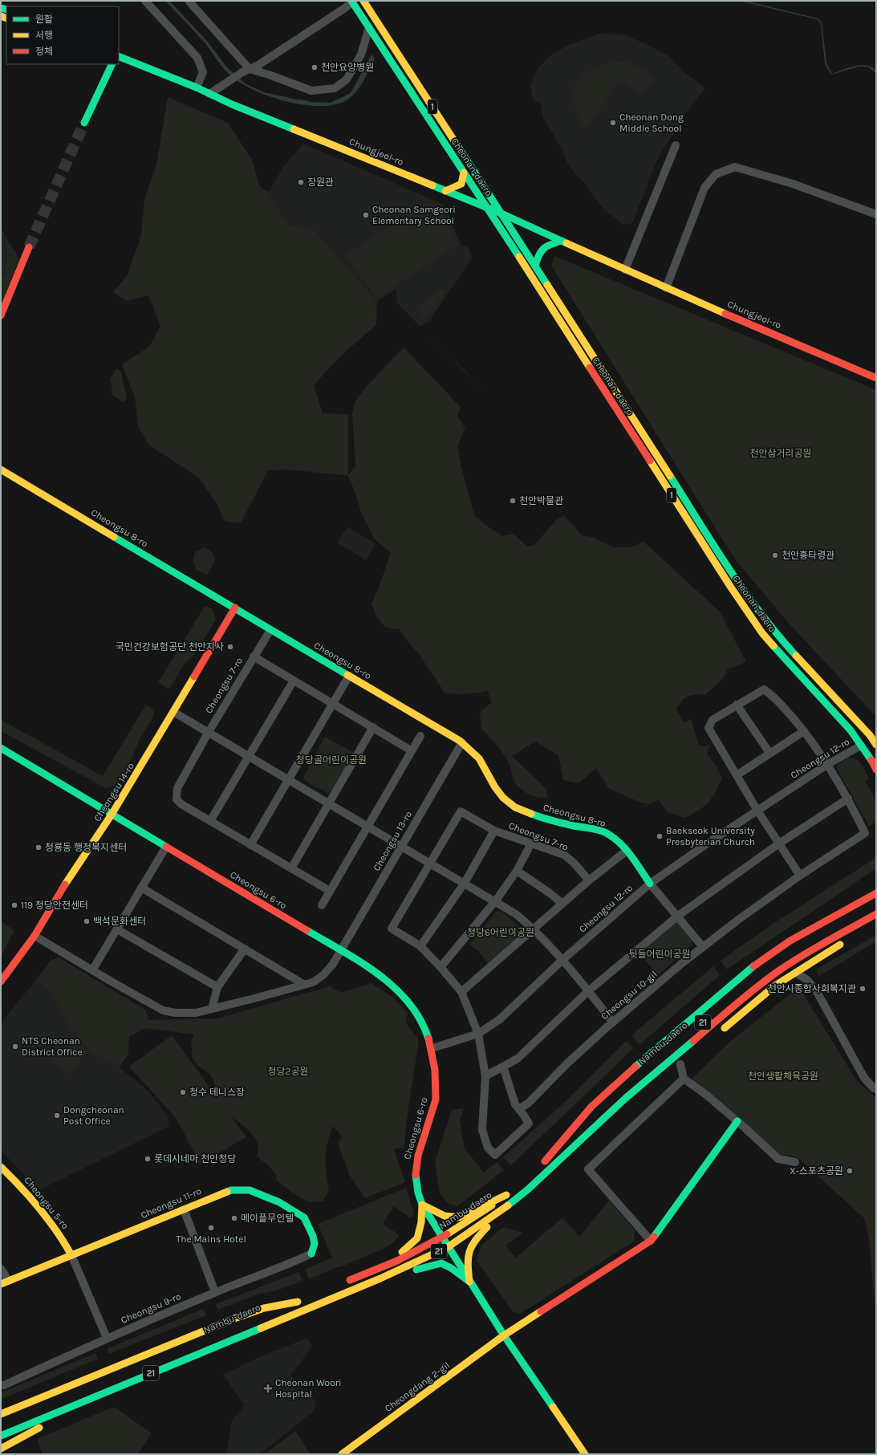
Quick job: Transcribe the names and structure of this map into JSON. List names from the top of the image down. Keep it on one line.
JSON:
{"streets":{"main road":["1","Chungjeol-ro","Cheonan-daero","Cheongsu 8-ro","Cheongsu 14-ro","Cheongsu 6-ro","21","Nambu-daero","Cheongsu 5-ro","Cheongsu 11-ro","Cheongdang 2-gil"],"street":["Cheongsu 7-ro","Cheongsu 12-ro","Cheongsu 13-ro","Cheongsu 10-gil","Cheongsu 9-ro"]},"crossings":[["Chungjeol-ro","Cheonan-daero"],["Cheonan-daero","Cheongsu 12-ro"],["Cheongsu 8-ro","Cheongsu 12-ro"],["Cheongsu 8-ro","Cheongsu 14-ro"],["Cheongsu 8-ro","Cheongsu 13-ro"],["Cheongsu 12-ro","Cheongsu 6-ro"],["Cheongsu 12-ro","Cheongsu 10-gil"],["Cheongsu 14-ro","Cheongsu 6-ro"],["Cheongsu 13-ro","Cheongsu 6-ro"],["Cheongsu 6-ro","Nambu-daero"],["Cheongsu 5-ro","Cheongsu 11-ro"],["Cheongsu 11-ro","Cheongsu 9-ro"]],"parks":["천안삼거리공원","청당골어린이공원","청당6어린이공원","뒷들어린이공원","청당2공원","천안생활체육공원"],"places":{"other":["천안요양병원","Cheonan Dong Middle School","장원관","Cheonan Samgeori Elementary School","천안박물관","천안흥타령관","국민건강보험공단 천안지사","Baekseok University Presbyterian Church","청룡동 행정복지센터","119 청당안전센터","백석문화센터","천안시종합사회복지관","NTS Cheonan District Office","청수 테니스장","Dongcheonan Post Office","롯데시네마 천안청당","X-스포츠공원","메이플무인텔","The Mains Hotel"],"health":["Cheonan Woori Hospital"]},"legend":["원활","서행","정체"]}
